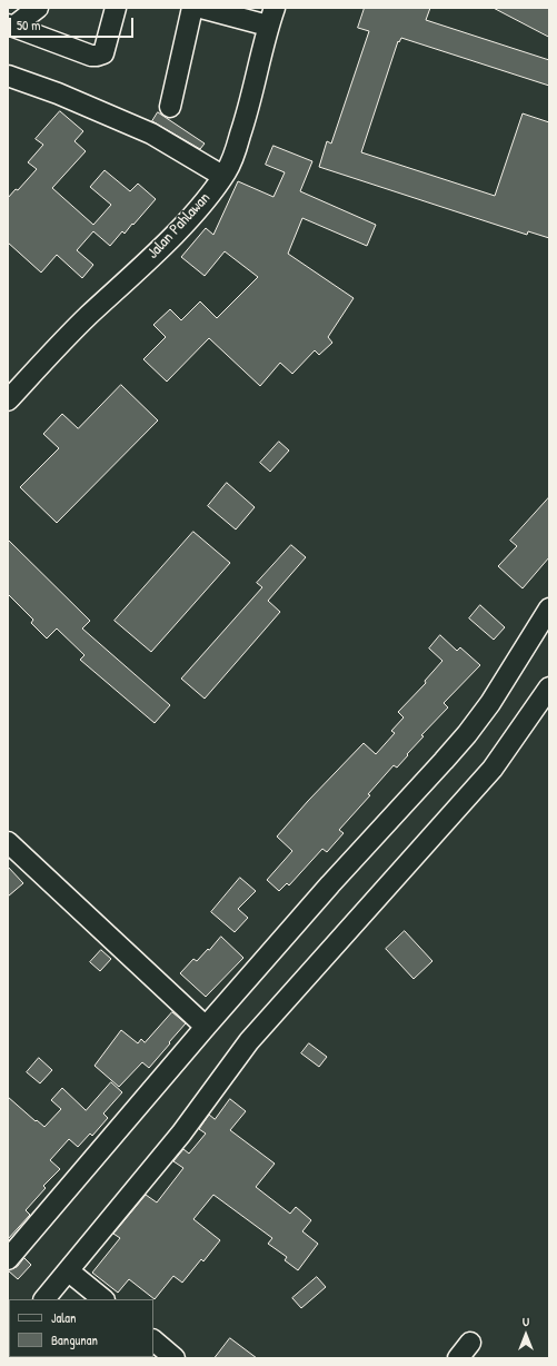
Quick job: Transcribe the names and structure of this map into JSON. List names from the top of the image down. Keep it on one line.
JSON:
{"streets":{"street":["Jalan Pahlawan"]},"legend":["Jalan","Bangunan"],"scale_bar":"50 m","north":"top"}
